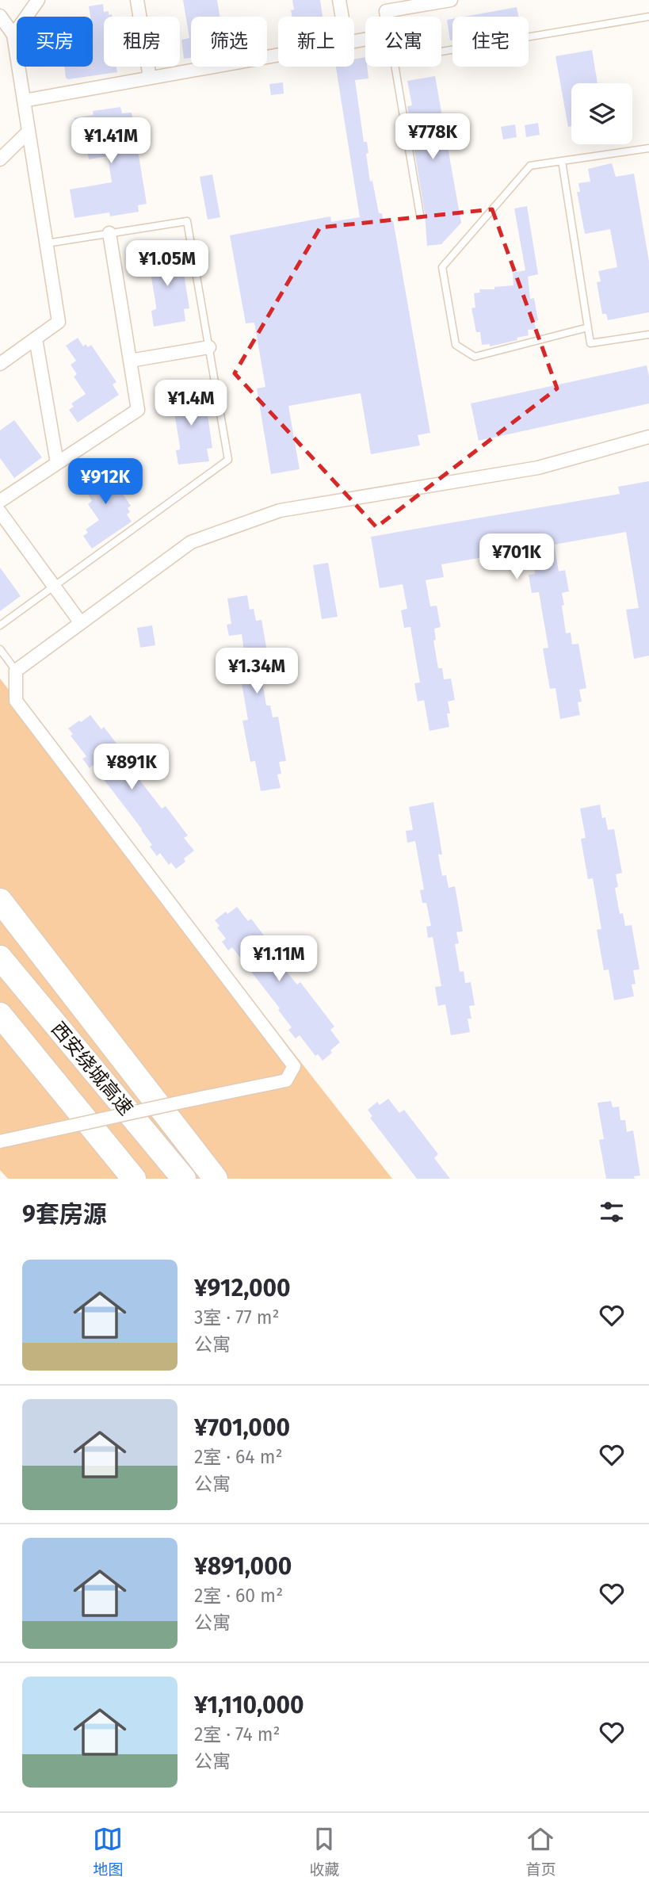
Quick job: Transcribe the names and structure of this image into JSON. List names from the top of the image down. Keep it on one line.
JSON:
{"streets":{"highway":["西安绕城高速"]},"page":{"chip":["买房","租房","筛选","新上","公寓","住宅"],"price":["¥778K","¥1.41M","¥1.05M","¥1.4M","¥912K","¥701K","¥1.34M","¥891K","¥1.11M"],"heading":"9套房源","list":[{"name":"¥912,000","note":"3室 · 77 m² · 公寓"},{"name":"¥701,000","note":"2室 · 64 m² · 公寓"},{"name":"¥891,000","note":"2室 · 60 m² · 公寓"},{"name":"¥1,110,000","note":"2室 · 74 m² · 公寓"}],"tabs":["地图","收藏","首页"]}}
